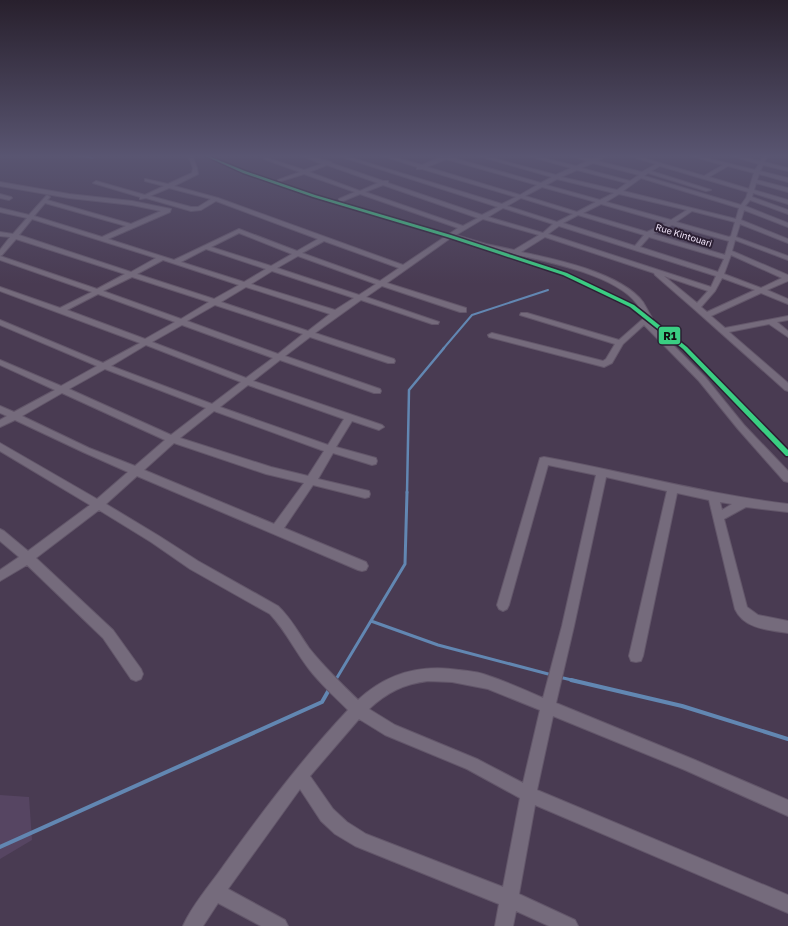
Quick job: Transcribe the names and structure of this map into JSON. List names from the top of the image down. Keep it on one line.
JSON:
{"streets":{"street":["Rue Kintouari"]},"lines":["transit line R1"]}
